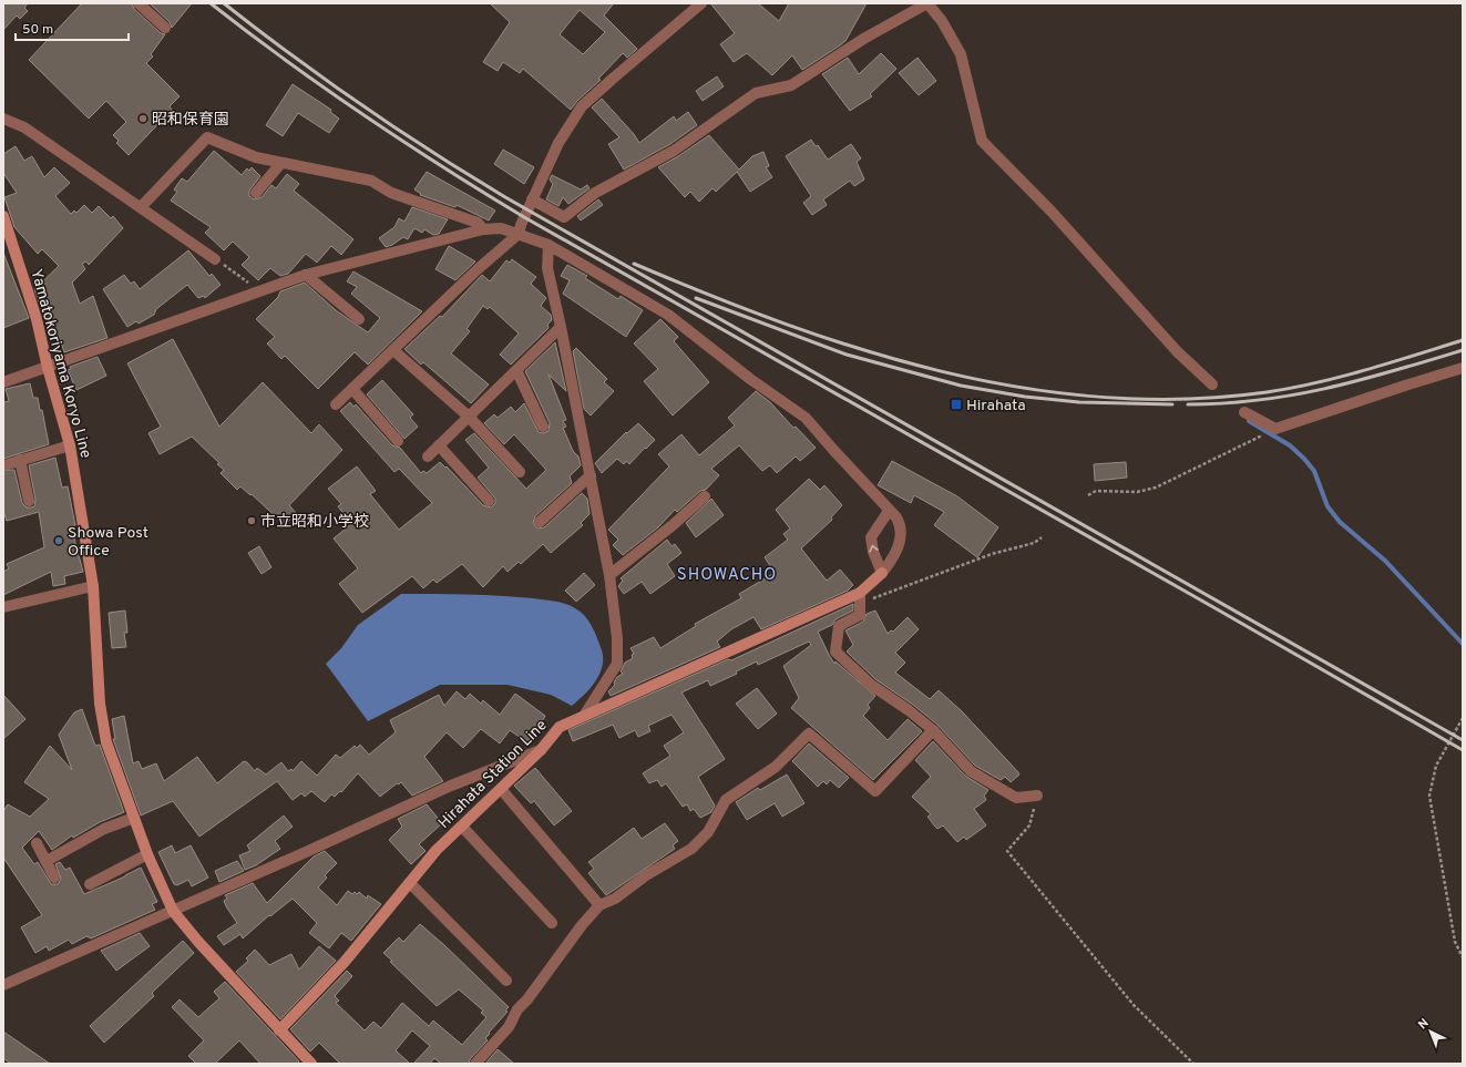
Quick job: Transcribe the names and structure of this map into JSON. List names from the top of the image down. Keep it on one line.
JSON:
{"streets":{"main road":["Yamatokoriyama Koryo Line","Hirahata Station Line"]},"crossings":[["Yamatokoriyama Koryo Line","Hirahata Station Line"]],"districts":["SHOWACHO"],"places":{"other":["昭和保育園","市立昭和小学校","Showa Post Office"],"transit":["Hirahata"]},"scale_bar":"50 m","north":"top left"}
